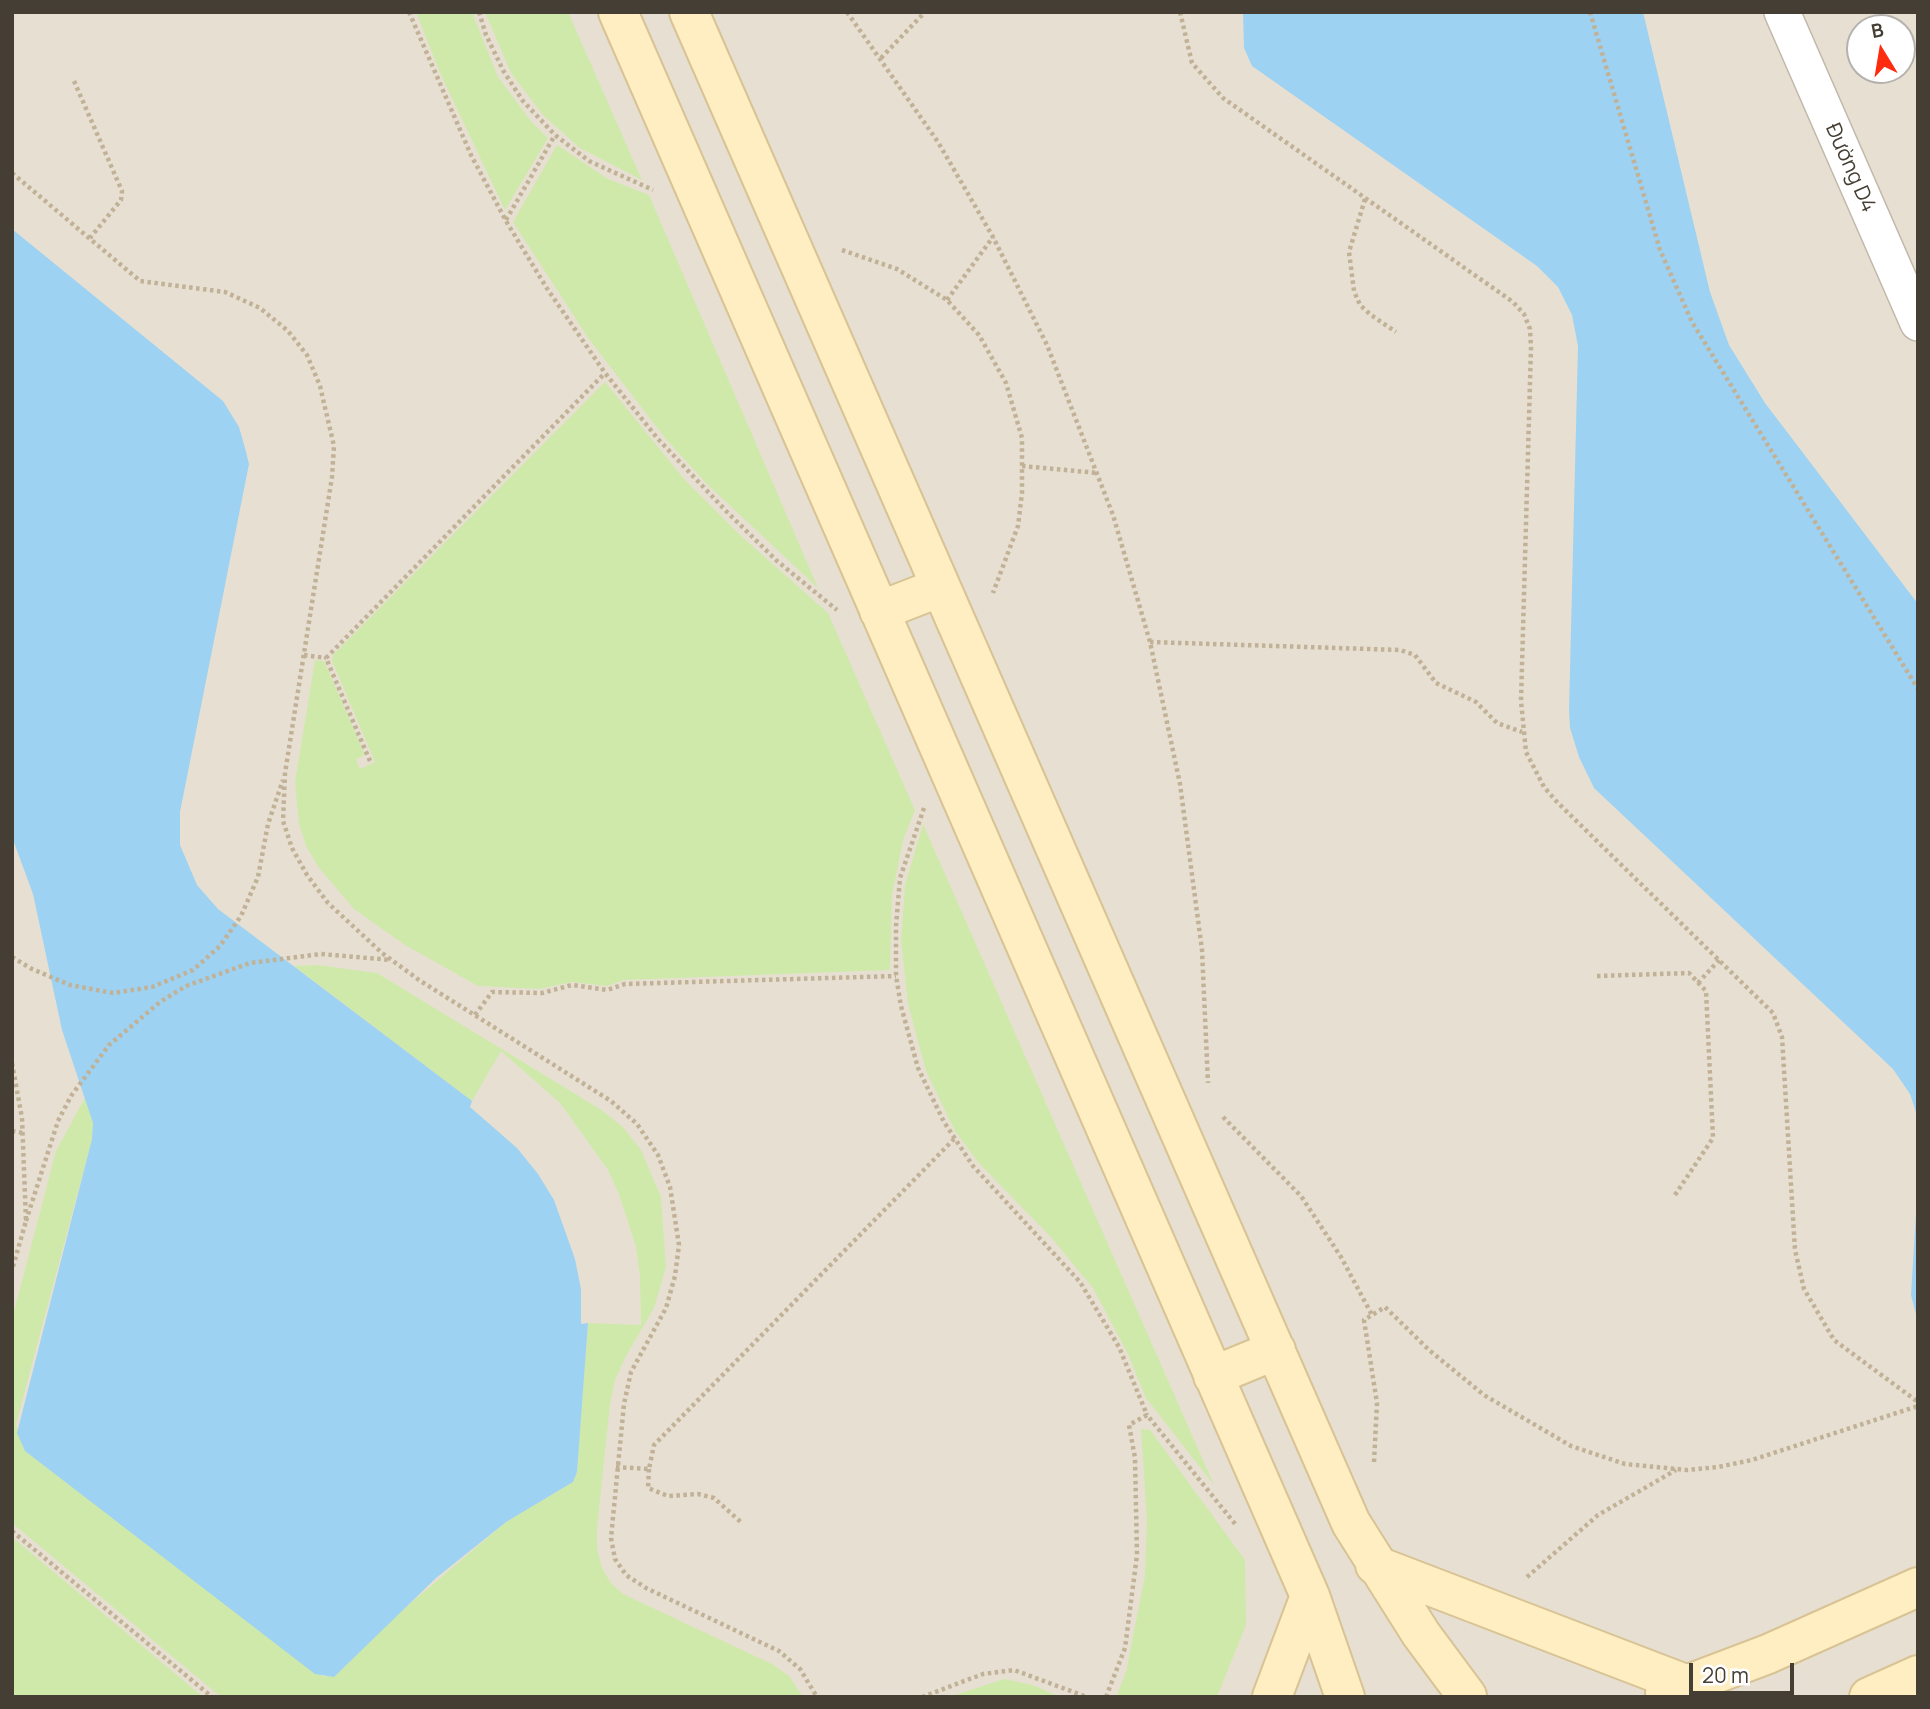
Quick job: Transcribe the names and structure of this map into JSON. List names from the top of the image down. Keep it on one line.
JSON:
{"streets":{"street":["Đường D4"]},"scale_bar":"20 m","north":"top"}
